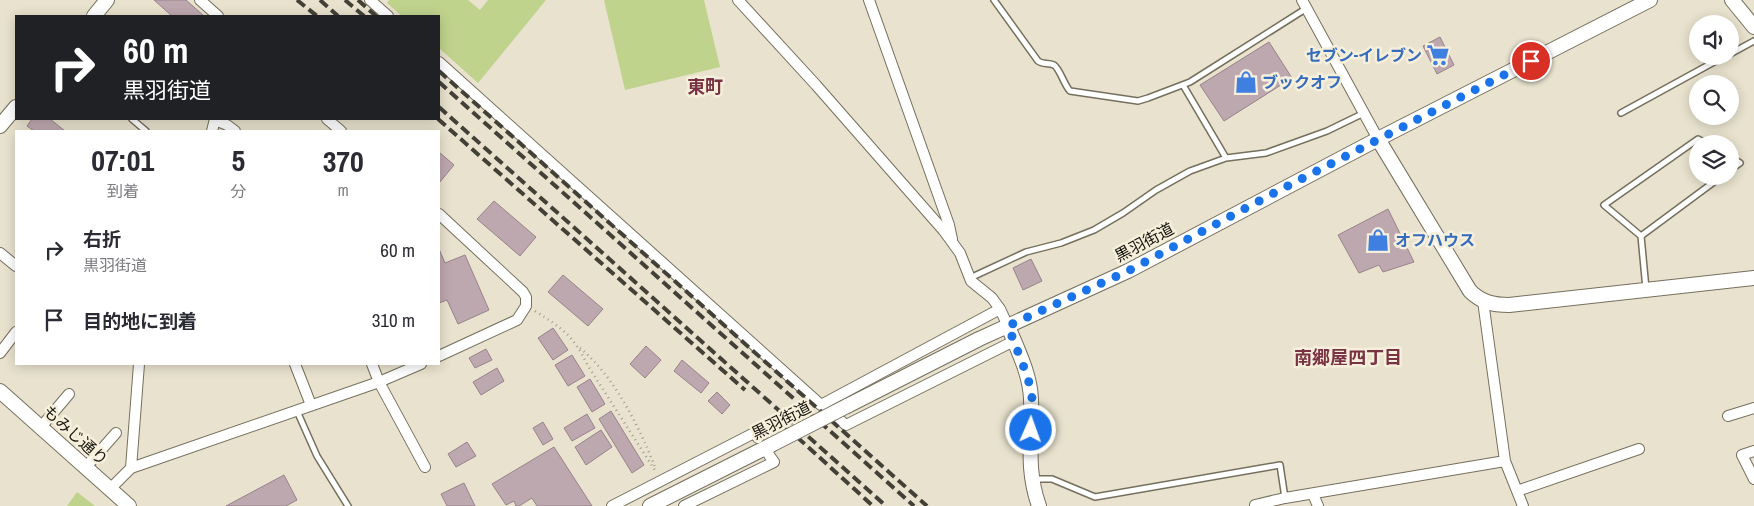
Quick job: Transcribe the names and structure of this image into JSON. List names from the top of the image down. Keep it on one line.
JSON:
{"streets":{"street":["黒羽街道","もみじ通り"]},"districts":["東町","南郷屋四丁目"],"places":{"supermarket":["セブン-イレブン"],"shop":["ブックオフ","オフハウス"]},"page":{"turn":["60 m","黒羽街道"],"eta":["07:01","到着","5","分","370","m"],"list":[{"name":"右折","note":"黒羽街道","value":"60 m"},{"name":"目的地に到着","value":"310 m"}]}}
